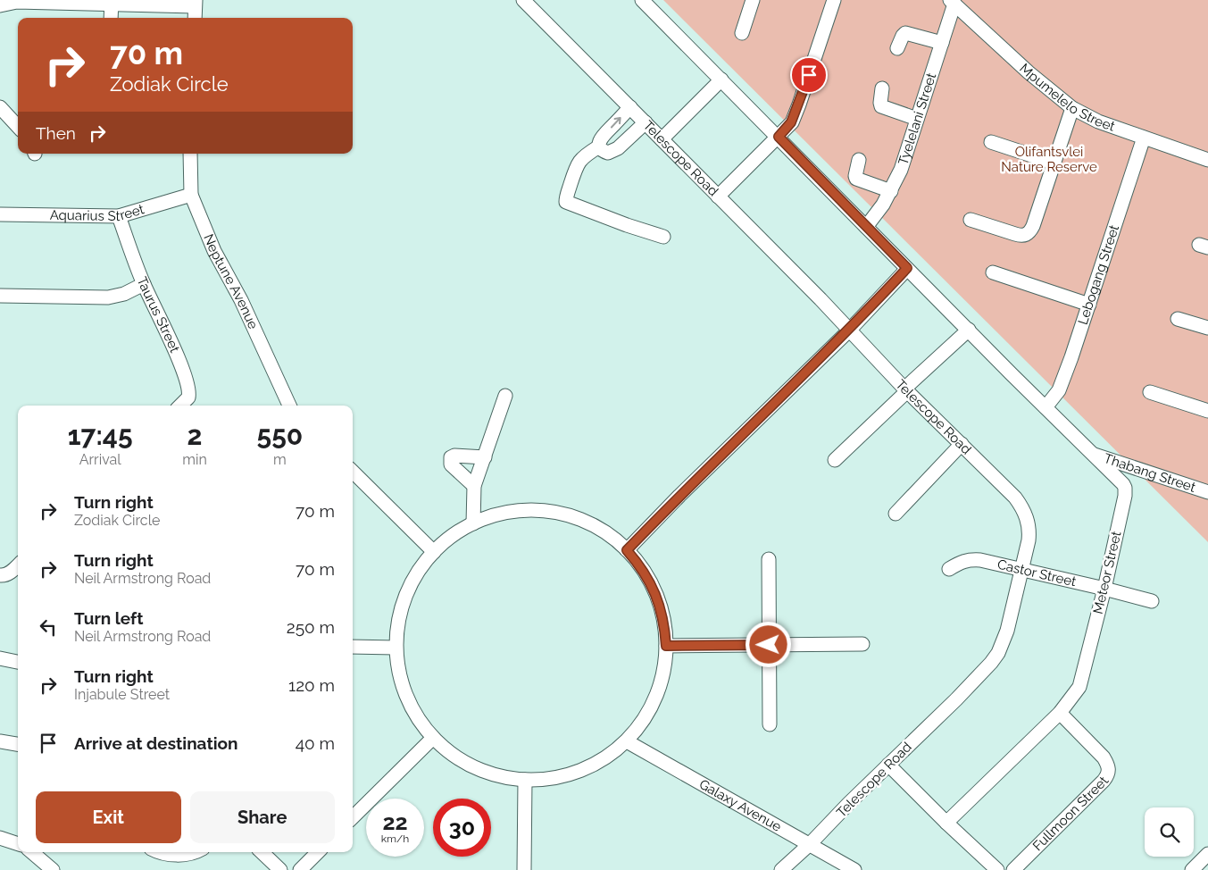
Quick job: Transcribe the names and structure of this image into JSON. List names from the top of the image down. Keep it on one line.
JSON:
{"streets":{"street":["Mpumelelo Street","Tyelelani Street","Telescope Road","Aquarius Street","Lebogang Street","Neptune Avenue","Taurus Street","Thabang Street","Castor Street","Meteor Street","Galaxy Avenue","Fullmoon Street"]},"crossings":[["Mpumelelo Street","Tyelelani Street"],["Mpumelelo Street","Lebogang Street"],["Tyelelani Street","Meteor Street"],["Telescope Road","Castor Street"],["Telescope Road","Galaxy Avenue"],["Aquarius Street","Neptune Avenue"],["Aquarius Street","Taurus Street"],["Lebogang Street","Meteor Street"],["Thabang Street","Meteor Street"],["Castor Street","Meteor Street"],["Meteor Street","Fullmoon Street"]],"parks":["Olifantsvlei Nature Reserve"],"page":{"turn":["70 m","Zodiak Circle"],"then":"Then","eta":["17:45","Arrival","2","min","550","m"],"list":[{"name":"Turn right","note":"Zodiak Circle","value":"70 m"},{"name":"Turn right","note":"Neil Armstrong Road","value":"70 m"},{"name":"Turn left","note":"Neil Armstrong Road","value":"250 m"},{"name":"Turn right","note":"Injabule Street","value":"120 m"},{"name":"Arrive at destination","value":"40 m"}],"buttons":["Exit","Share"],"speed":"22 km/h","limit":"30"}}
